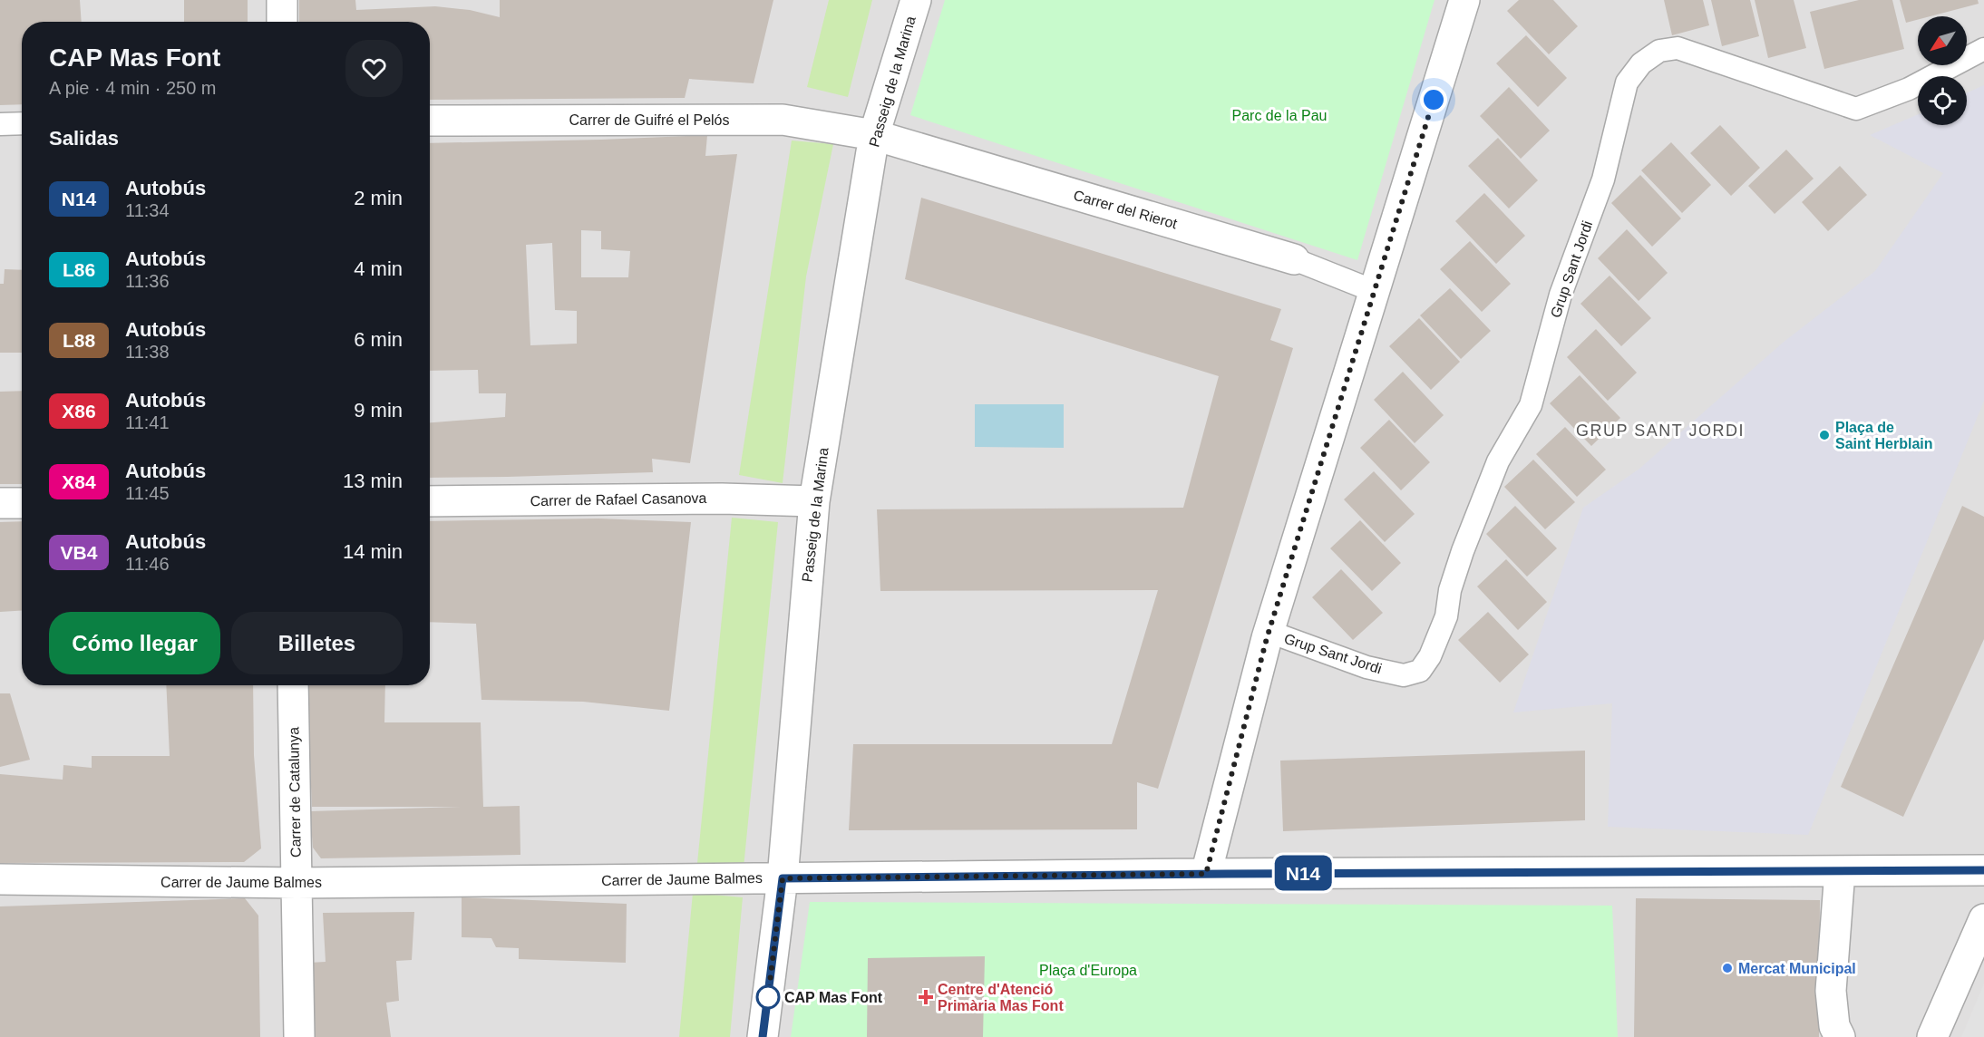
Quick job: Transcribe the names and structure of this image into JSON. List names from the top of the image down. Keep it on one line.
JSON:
{"streets":{"street":["Passeig de la Marina","Carrer de Guifré el Pelós","Carrer del Rierot","Grup Sant Jordi","Carrer de Rafael Casanova","Carrer de Catalunya","Carrer de Jaume Balmes"]},"crossings":[["Passeig de la Marina","Carrer de Guifré el Pelós"],["Passeig de la Marina","Carrer del Rierot"],["Passeig de la Marina","Carrer de Rafael Casanova"],["Passeig de la Marina","Carrer de Jaume Balmes"],["Carrer de Guifré el Pelós","Carrer del Rierot"],["Carrer de Catalunya","Carrer de Jaume Balmes"]],"districts":["GRUP SANT JORDI"],"parks":["Parc de la Pau","Plaça d'Europa"],"places":{"other":["Plaça de Saint Herblain","Mercat Municipal","CAP Mas Font"],"health":["Centre d'Atenció Primària Mas Font"]},"lines":["bus line N14"],"north":"bottom left","page":{"on_map":"N14","heading":[["CAP Mas Font","A pie · 4 min · 250 m"],"Salidas"],"list":[{"mark":"N14","name":"Autobús","note":"11:34","value":"2 min"},{"mark":"L86","name":"Autobús","note":"11:36","value":"4 min"},{"mark":"L88","name":"Autobús","note":"11:38","value":"6 min"},{"mark":"X86","name":"Autobús","note":"11:41","value":"9 min"},{"mark":"X84","name":"Autobús","note":"11:45","value":"13 min"},{"mark":"VB4","name":"Autobús","note":"11:46","value":"14 min"}],"buttons":["Cómo llegar","Billetes"]}}
